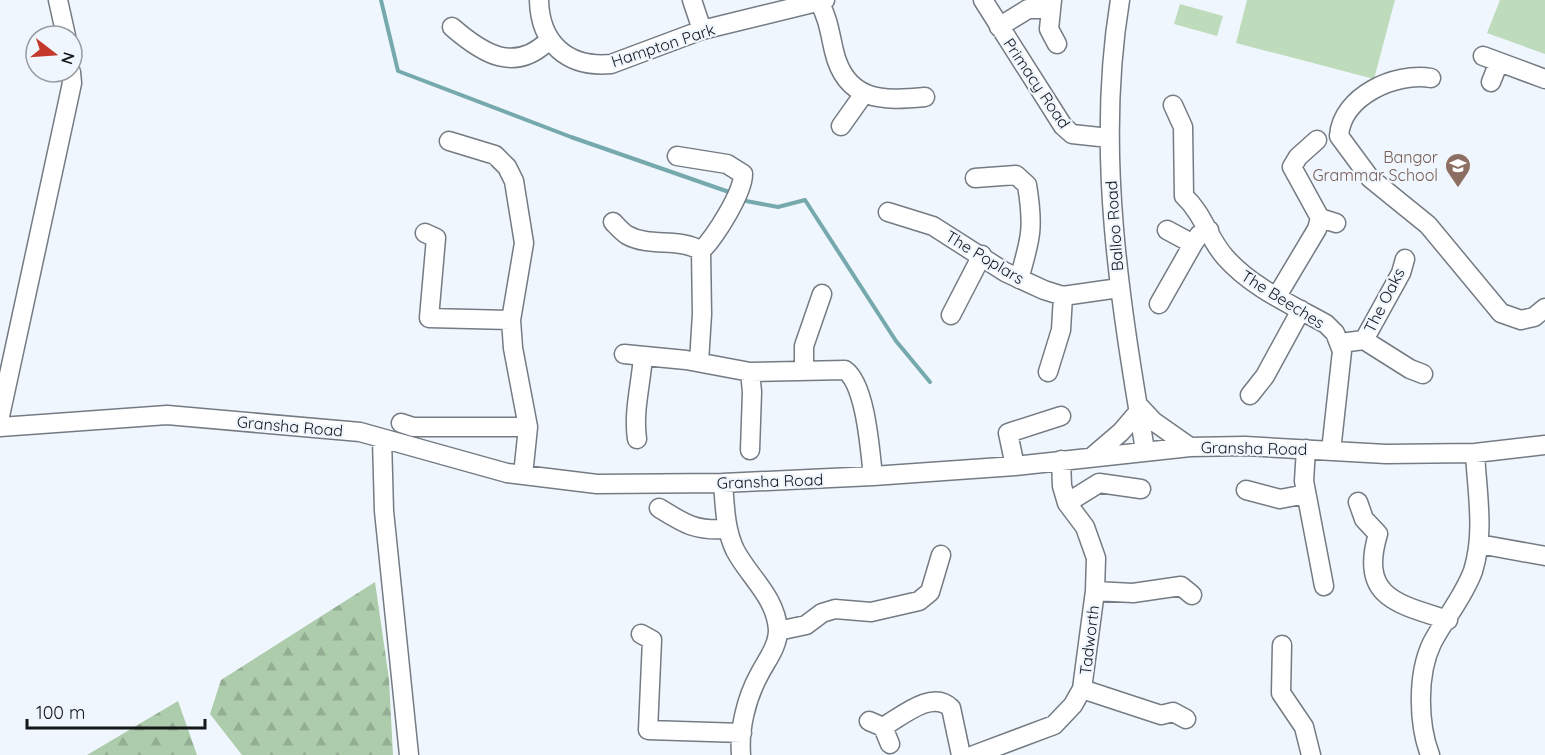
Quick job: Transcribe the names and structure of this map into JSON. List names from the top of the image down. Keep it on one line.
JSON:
{"streets":{"street":["Hampton Park","Primacy Road","Balloo Road","The Poplars","The Beeches","The Oaks","Gransha Road","Tadworth"]},"crossings":[["Primacy Road","Balloo Road"],["Balloo Road","The Poplars"],["Balloo Road","Gransha Road"],["The Beeches","Gransha Road"],["Gransha Road","Tadworth"]],"places":{"school or university":["Bangor Grammar School"]},"scale_bar":"100 m","north":"right"}
